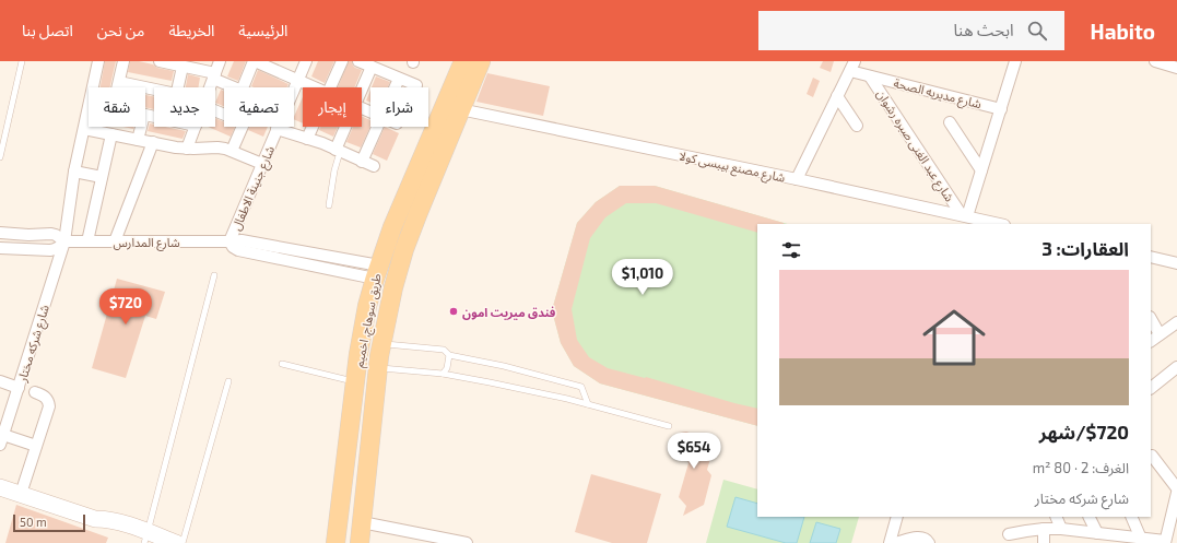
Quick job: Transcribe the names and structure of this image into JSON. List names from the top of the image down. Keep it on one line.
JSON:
{"streets":{"main road":["طريق سوهاج, اخميم"],"street":["شارع مديريه الصحة","شارع عبد الغنى صبره رشوان","شارع مصنع بيبسى كولا","شارع جنينة الاطفال","شارع المدارس","شارع شركه مختار"]},"crossings":[["شارع مديريه الصحة","شارع عبد الغنى صبره رشوان"],["شارع عبد الغنى صبره رشوان","شارع مصنع بيبسى كولا"],["شارع مصنع بيبسى كولا","طريق سوهاج, اخميم"],["شارع جنينة الاطفال","شارع المدارس"],["شارع المدارس","طريق سوهاج, اخميم"],["شارع المدارس","شارع شركه مختار"]],"places":["فندق ميريت امون"],"scale_bar":"50 m","page":{"header":"Habito","search":"ابحث هنا","nav":["الرئيسية","الخريطة","من نحن","اتصل بنا"],"chip":["شراء","إيجار","تصفية","جديد","شقة"],"heading":"العقارات: 3","price":["$1,010","$720","$654"],"list":[{"name":"$720/شهر","note":"الغرف: 2 · 80 m² · شارع شركه مختار"}],"scale":"50 m"}}
